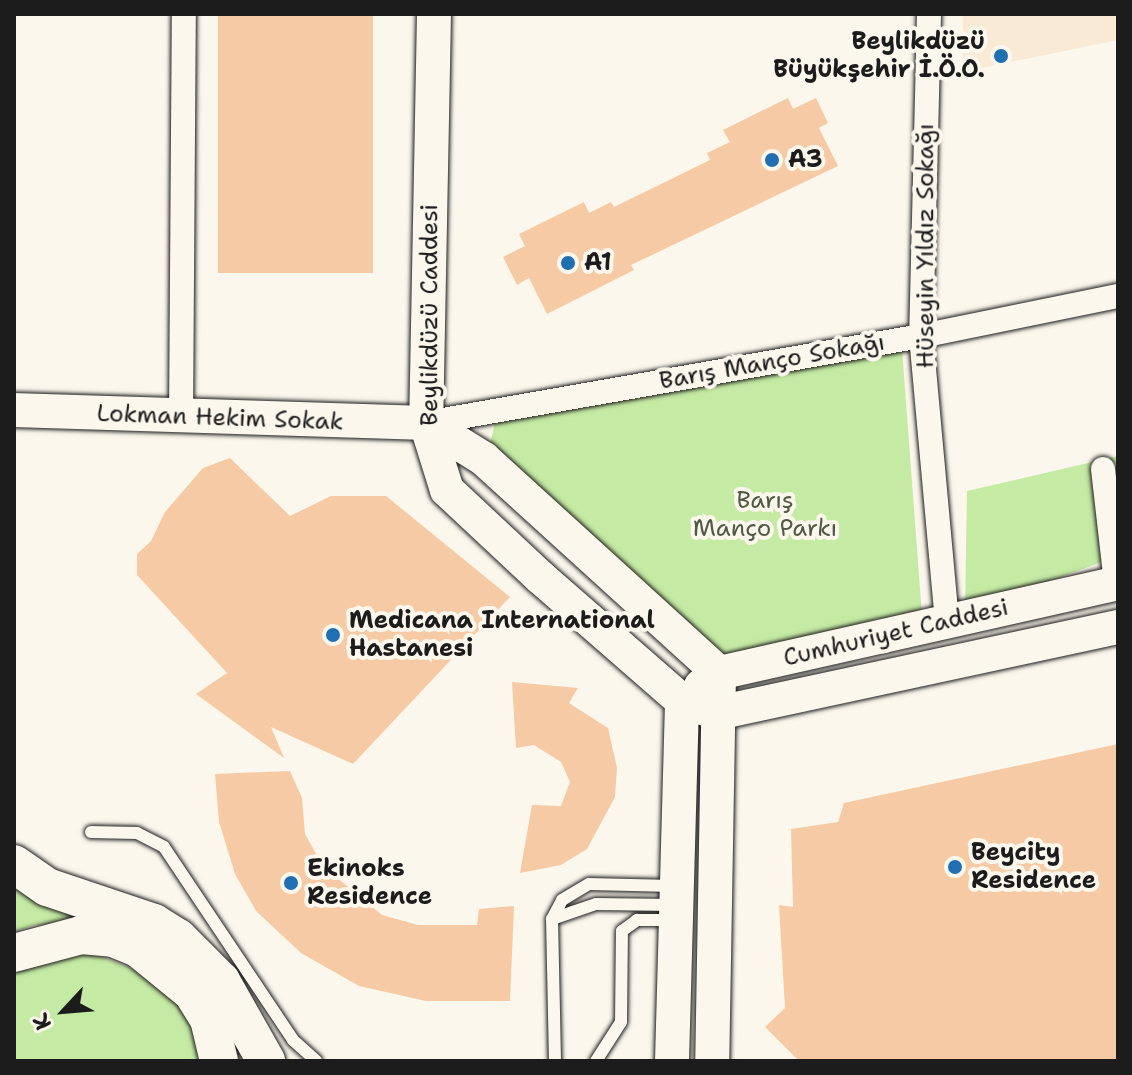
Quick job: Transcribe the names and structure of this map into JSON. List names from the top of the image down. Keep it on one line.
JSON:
{"streets":{"main road":["Beylikdüzü Caddesi","Lokman Hekim Sokak","Cumhuriyet Caddesi"],"street":["Hüseyin Yıldız Sokağı","Barış Manço Sokağı"]},"crossings":[["Hüseyin Yıldız Sokağı","Barış Manço Sokağı"],["Hüseyin Yıldız Sokağı","Cumhuriyet Caddesi"],["Beylikdüzü Caddesi","Barış Manço Sokağı"],["Beylikdüzü Caddesi","Lokman Hekim Sokak"],["Beylikdüzü Caddesi","Cumhuriyet Caddesi"],["Barış Manço Sokağı","Lokman Hekim Sokak"]],"parks":["Barış Manço Parkı"],"places":["Beylikdüzü Büyükşehir İ.Ö.O.","A3","A1","Medicana International Hastanesi","Beycity Residence","Ekinoks Residence"],"north":"bottom left"}
